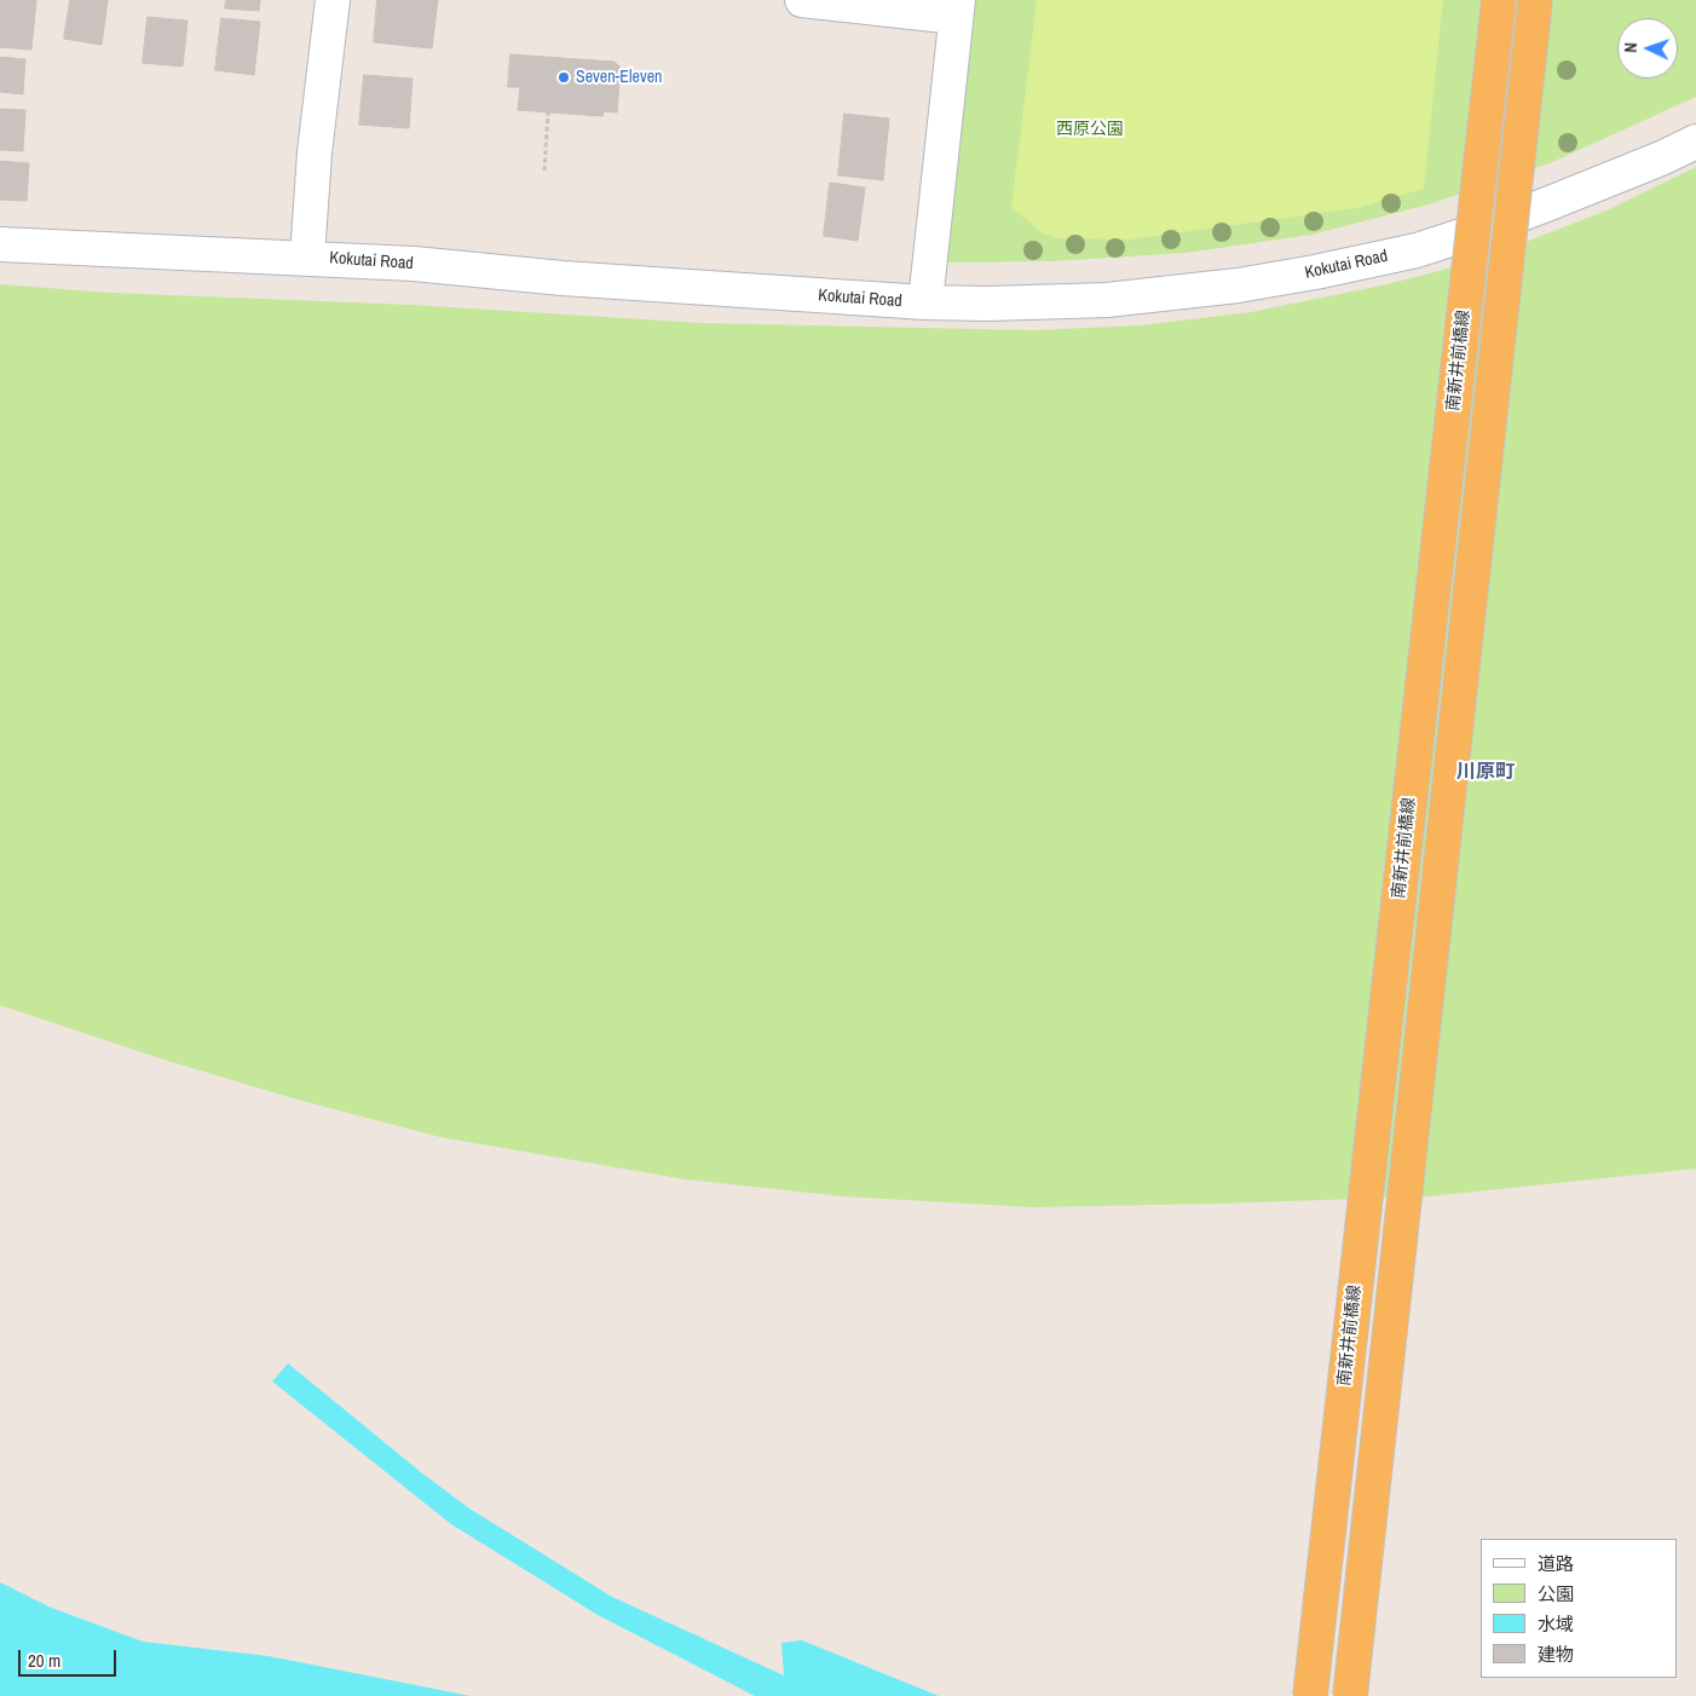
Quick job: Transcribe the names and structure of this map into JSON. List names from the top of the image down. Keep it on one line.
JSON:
{"streets":{"main road":["南新井前橋線"],"street":["Kokutai Road"]},"districts":["川原町"],"parks":["西原公園"],"places":["Seven-Eleven"],"legend":["道路","公園","水域","建物"],"scale_bar":"20 m","north":"left"}
